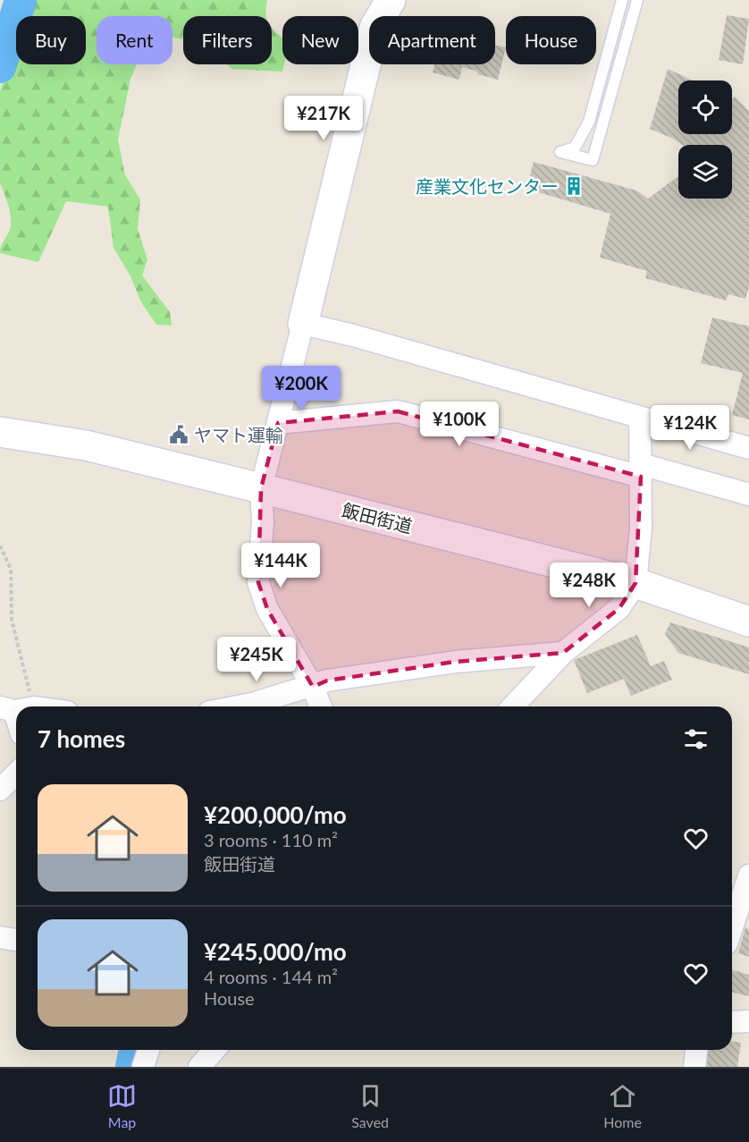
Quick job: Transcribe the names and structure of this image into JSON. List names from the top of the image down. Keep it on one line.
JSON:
{"streets":{"main road":["飯田街道"]},"places":{"building":["産業文化センター"],"public building":["ヤマト運輸"]},"page":{"chip":["Buy","Rent","Filters","New","Apartment","House"],"price":["¥217K","¥200K","¥100K","¥124K","¥144K","¥248K","¥245K"],"heading":"7 homes","list":[{"name":"¥200,000/mo","note":"3 rooms · 110 m² · 飯田街道"},{"name":"¥245,000/mo","note":"4 rooms · 144 m² · House"}],"tabs":["Map","Saved","Home"]}}
